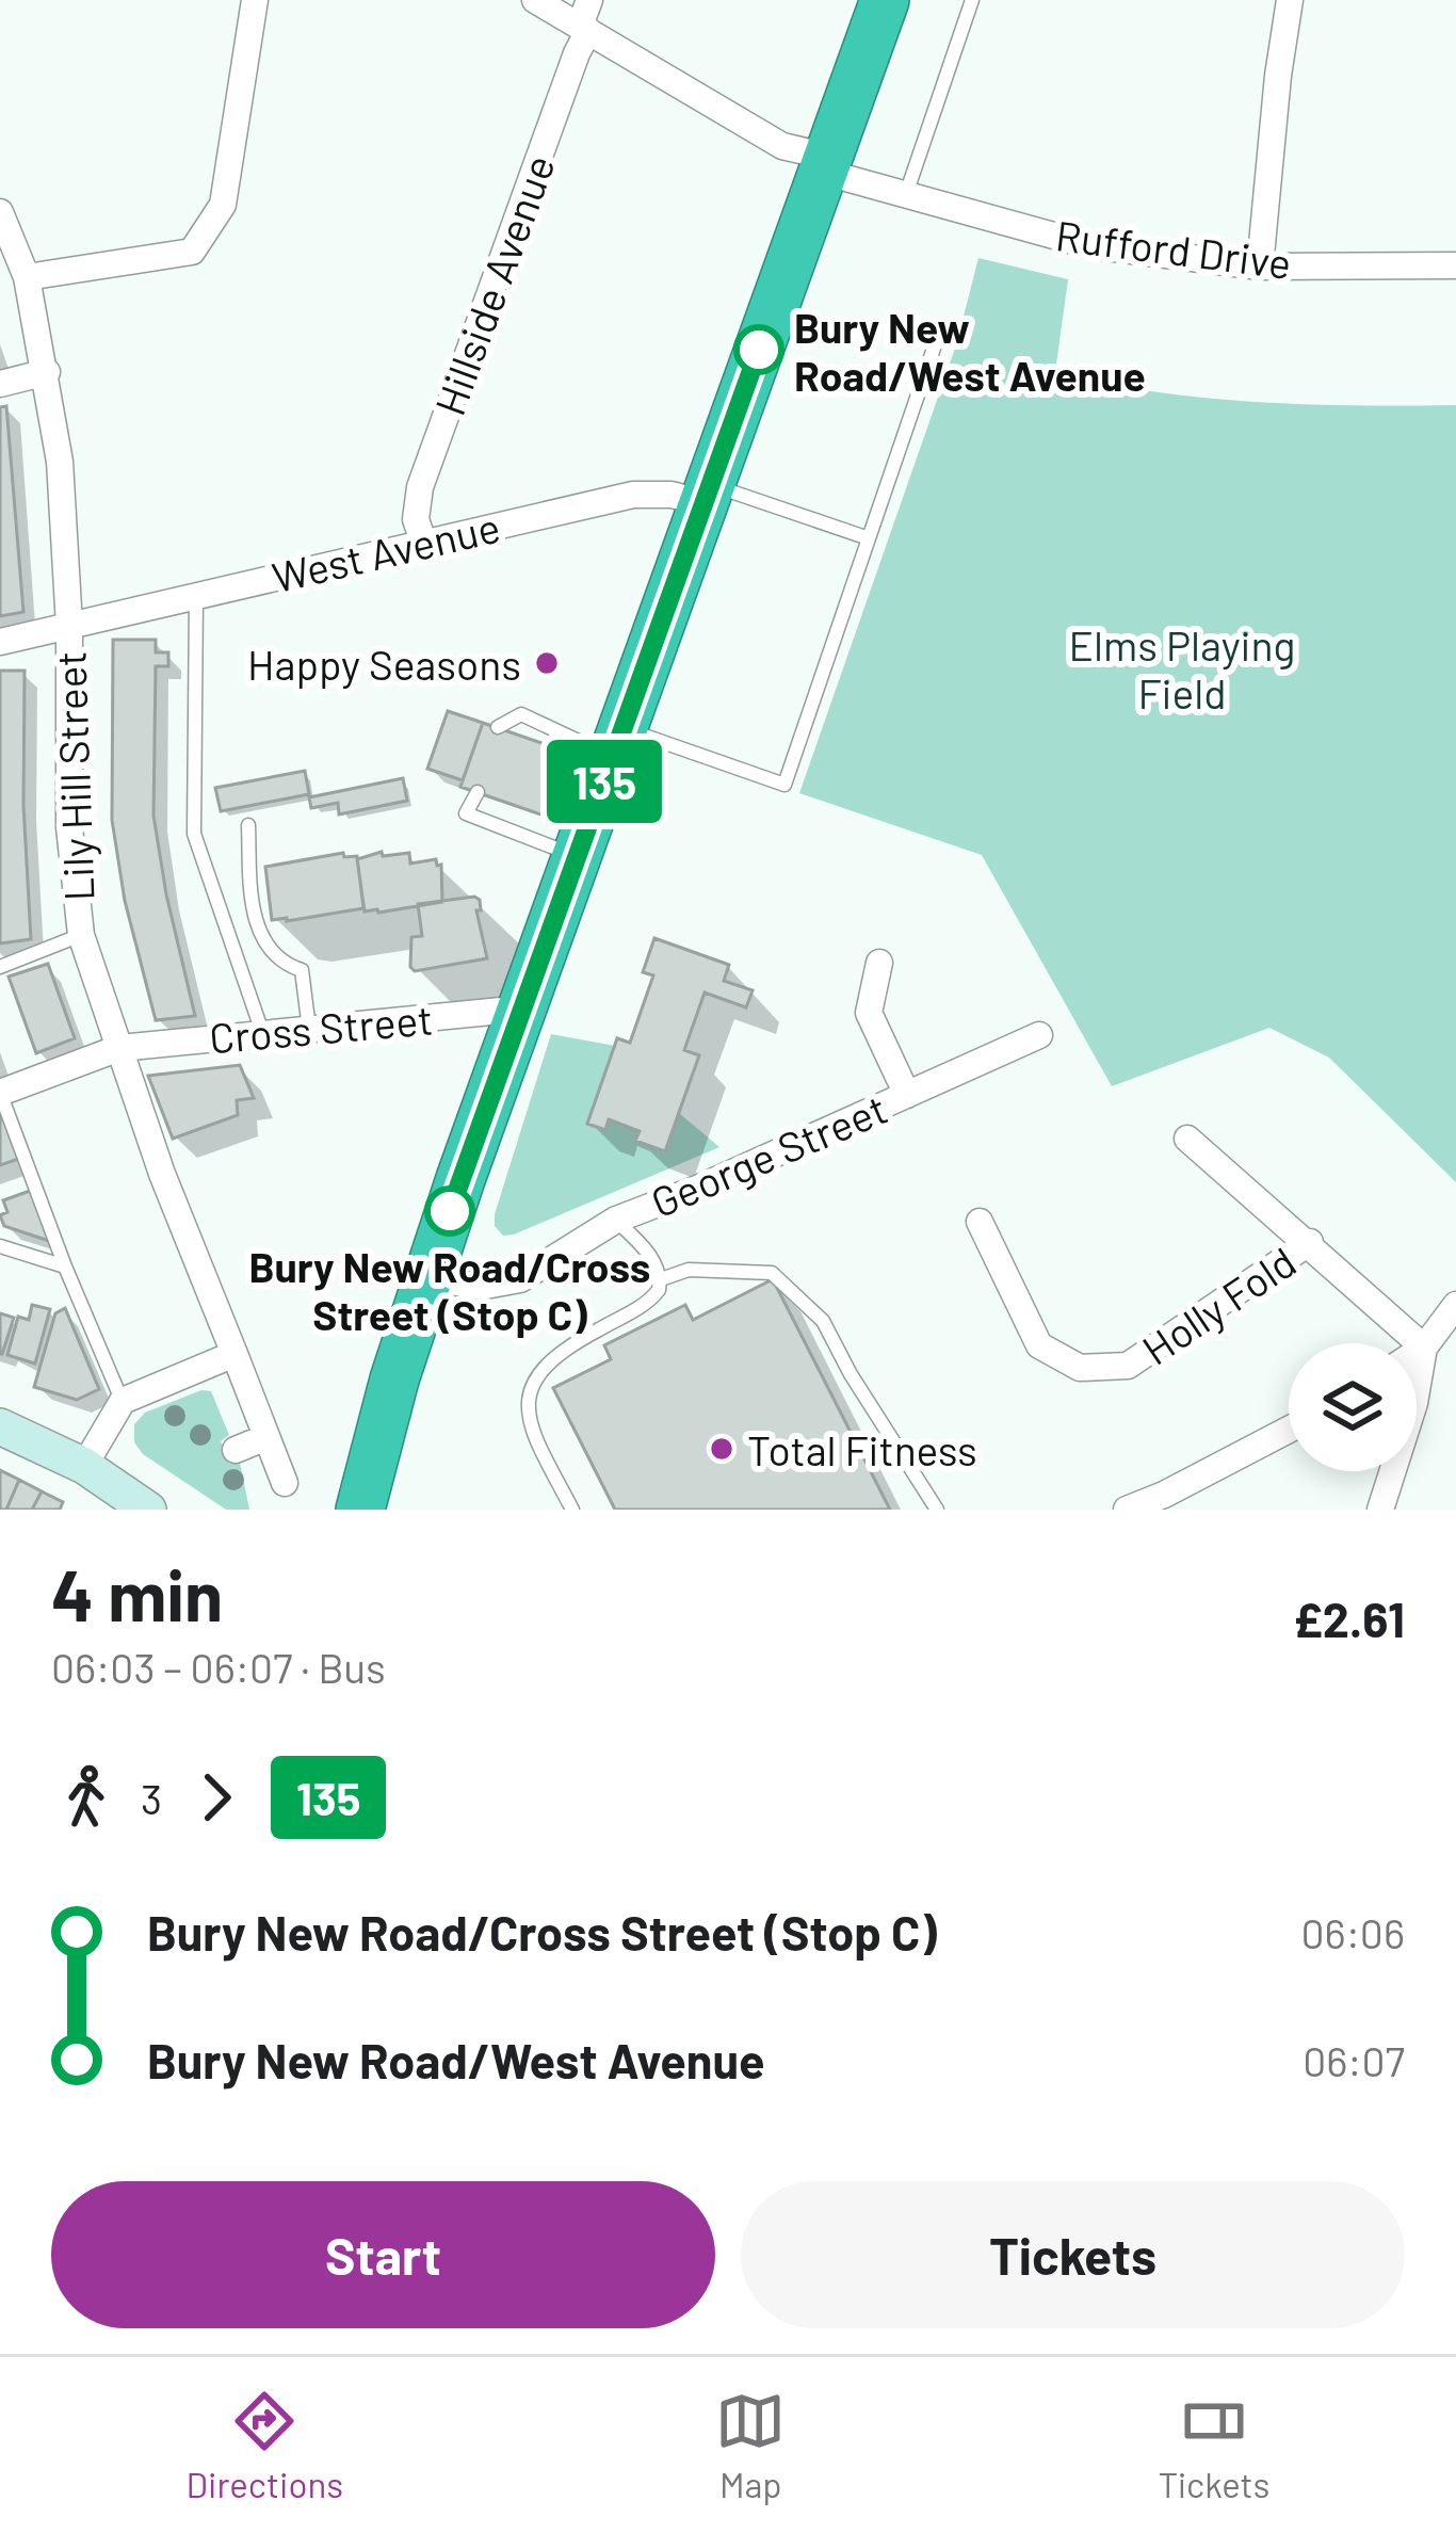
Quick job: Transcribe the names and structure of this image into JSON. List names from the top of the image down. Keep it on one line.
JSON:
{"streets":{"street":["Rufford Drive","Hillside Avenue","West Avenue","Lily Hill Street","Cross Street","George Street","Holly Fold"]},"crossings":[["Rufford Drive","Hillside Avenue"],["Hillside Avenue","West Avenue"],["West Avenue","Lily Hill Street"],["Lily Hill Street","Cross Street"]],"parks":["Elms Playing Field"],"places":["Bury New Road/West Avenue","Happy Seasons","Bury New Road/Cross Street (Stop C)","Total Fitness"],"lines":["bus line 135"],"page":{"on_map":"135","heading":["4 min","06:03 – 06:07 · Bus","£2.61"],"legs":["3","135"],"list":[{"name":"Bury New Road/Cross Street (Stop C)","value":"06:06"},{"name":"Bury New Road/West Avenue","value":"06:07"}],"buttons":["Start","Tickets"],"tabs":["Directions","Map","Tickets"]}}
